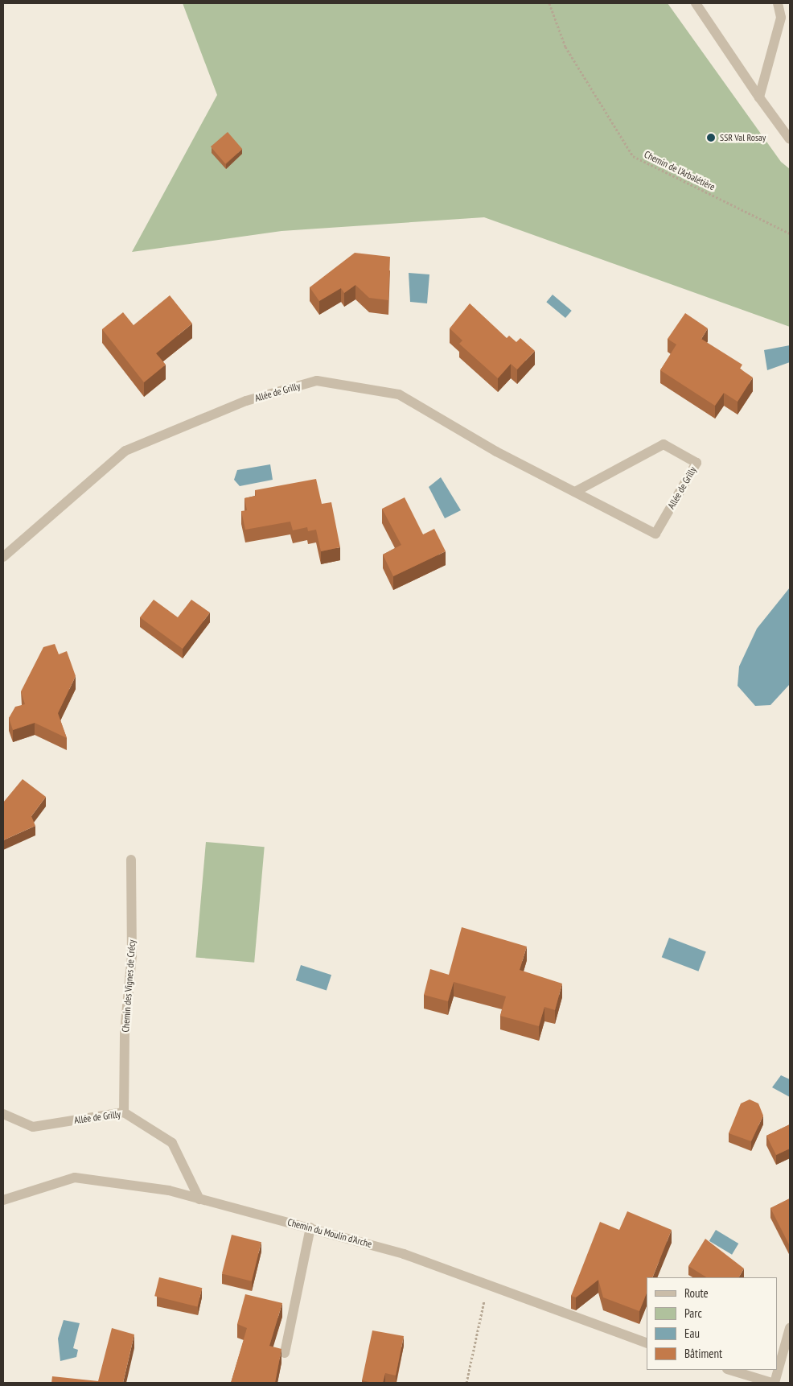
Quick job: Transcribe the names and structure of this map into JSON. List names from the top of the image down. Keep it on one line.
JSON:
{"streets":{"street":["Allée de Grilly","Chemin des Vignes de Crécy","Chemin du Moulin d'Arche"],"path":["Chemin de l'Arbalétière"]},"crossings":[["Allée de Grilly","Chemin des Vignes de Crécy"],["Allée de Grilly","Chemin du Moulin d'Arche"]],"places":["SSR Val Rosay"],"legend":["Route","Parc","Eau","Bâtiment"]}
